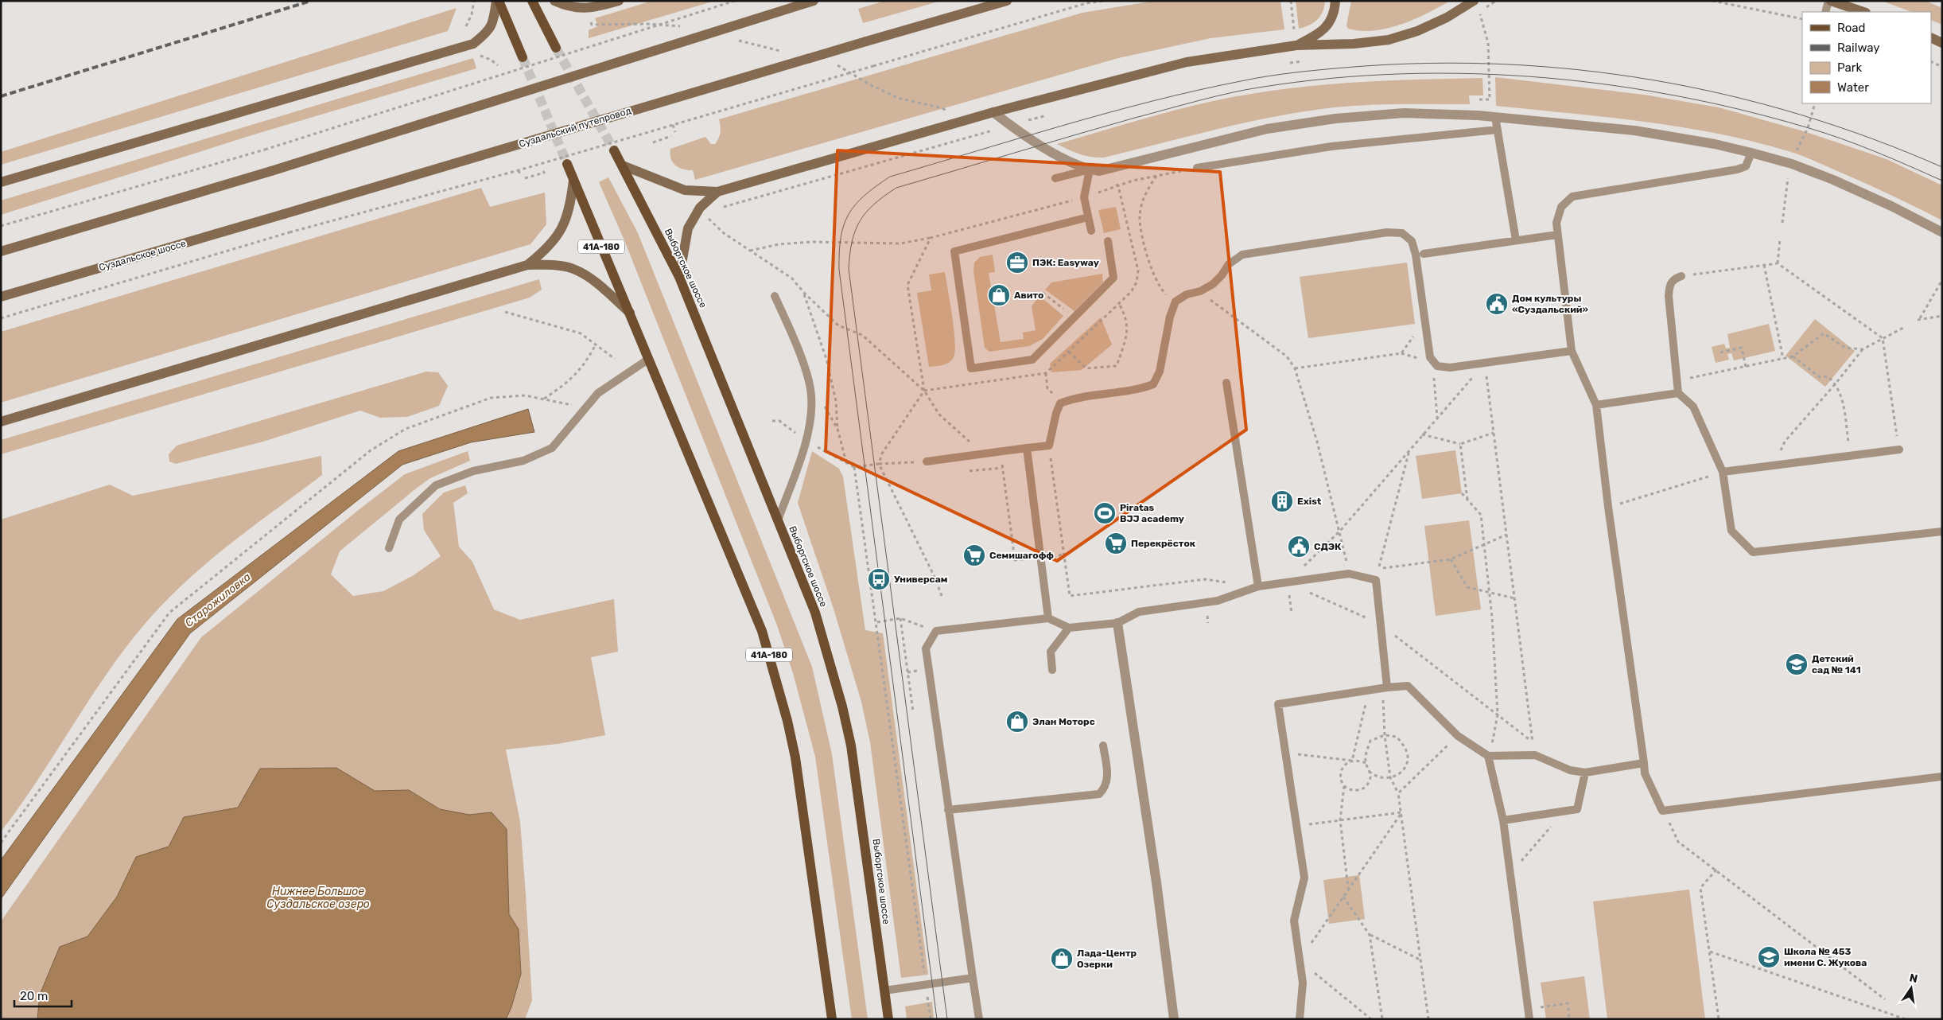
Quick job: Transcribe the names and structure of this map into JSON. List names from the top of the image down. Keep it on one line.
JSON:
{"streets":{"main road":["Суздальский путепровод","41А-180","Суздальское шоссе","Выборгское шоссе"]},"crossings":[["Суздальский путепровод","Суздальское шоссе"]],"water":["Старожиловка","Нижнее Большое Суздальское озеро"],"places":{"office":["ПЭК: Easyway"],"shop":["Авито","Элан Моторс","Лада-Центр Озерки"],"public building":["Дом культуры «Суздальский»","СДЭК"],"building":["Exist"],"sports":["Piratas BJJ academy"],"supermarket":["Перекрёсток","Семишагофф"],"bus stop":["Универсам"],"school or university":["Детский сад № 141","Школа № 453 имени С. Жукова"]},"legend":["Road","Railway","Park","Water"],"scale_bar":"20 m","north":"top"}
